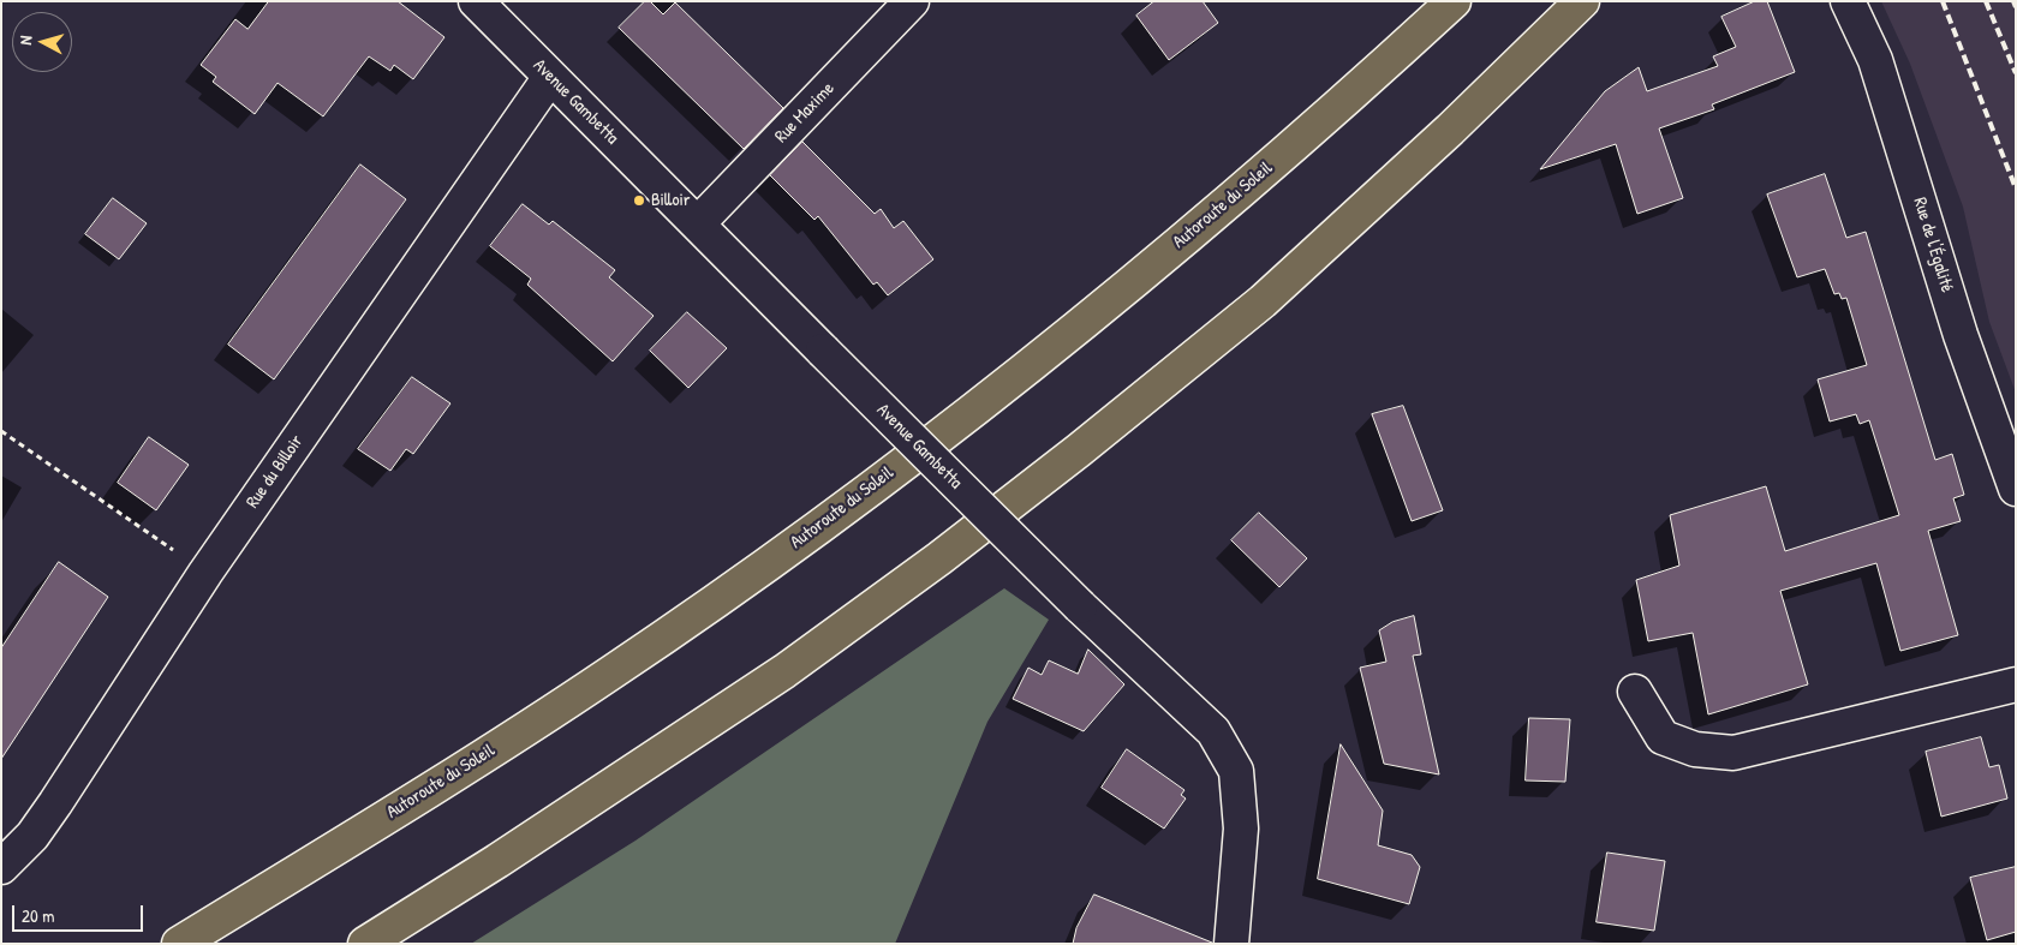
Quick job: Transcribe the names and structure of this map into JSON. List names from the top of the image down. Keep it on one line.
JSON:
{"streets":{"highway":["Autoroute du Soleil"],"street":["Avenue Gambetta","Rue Maxime","Rue de l'Égalité","Rue du Billoir"]},"crossings":[["Avenue Gambetta","Rue Maxime"],["Avenue Gambetta","Rue du Billoir"]],"places":["Billoir"],"scale_bar":"20 m","north":"left"}
